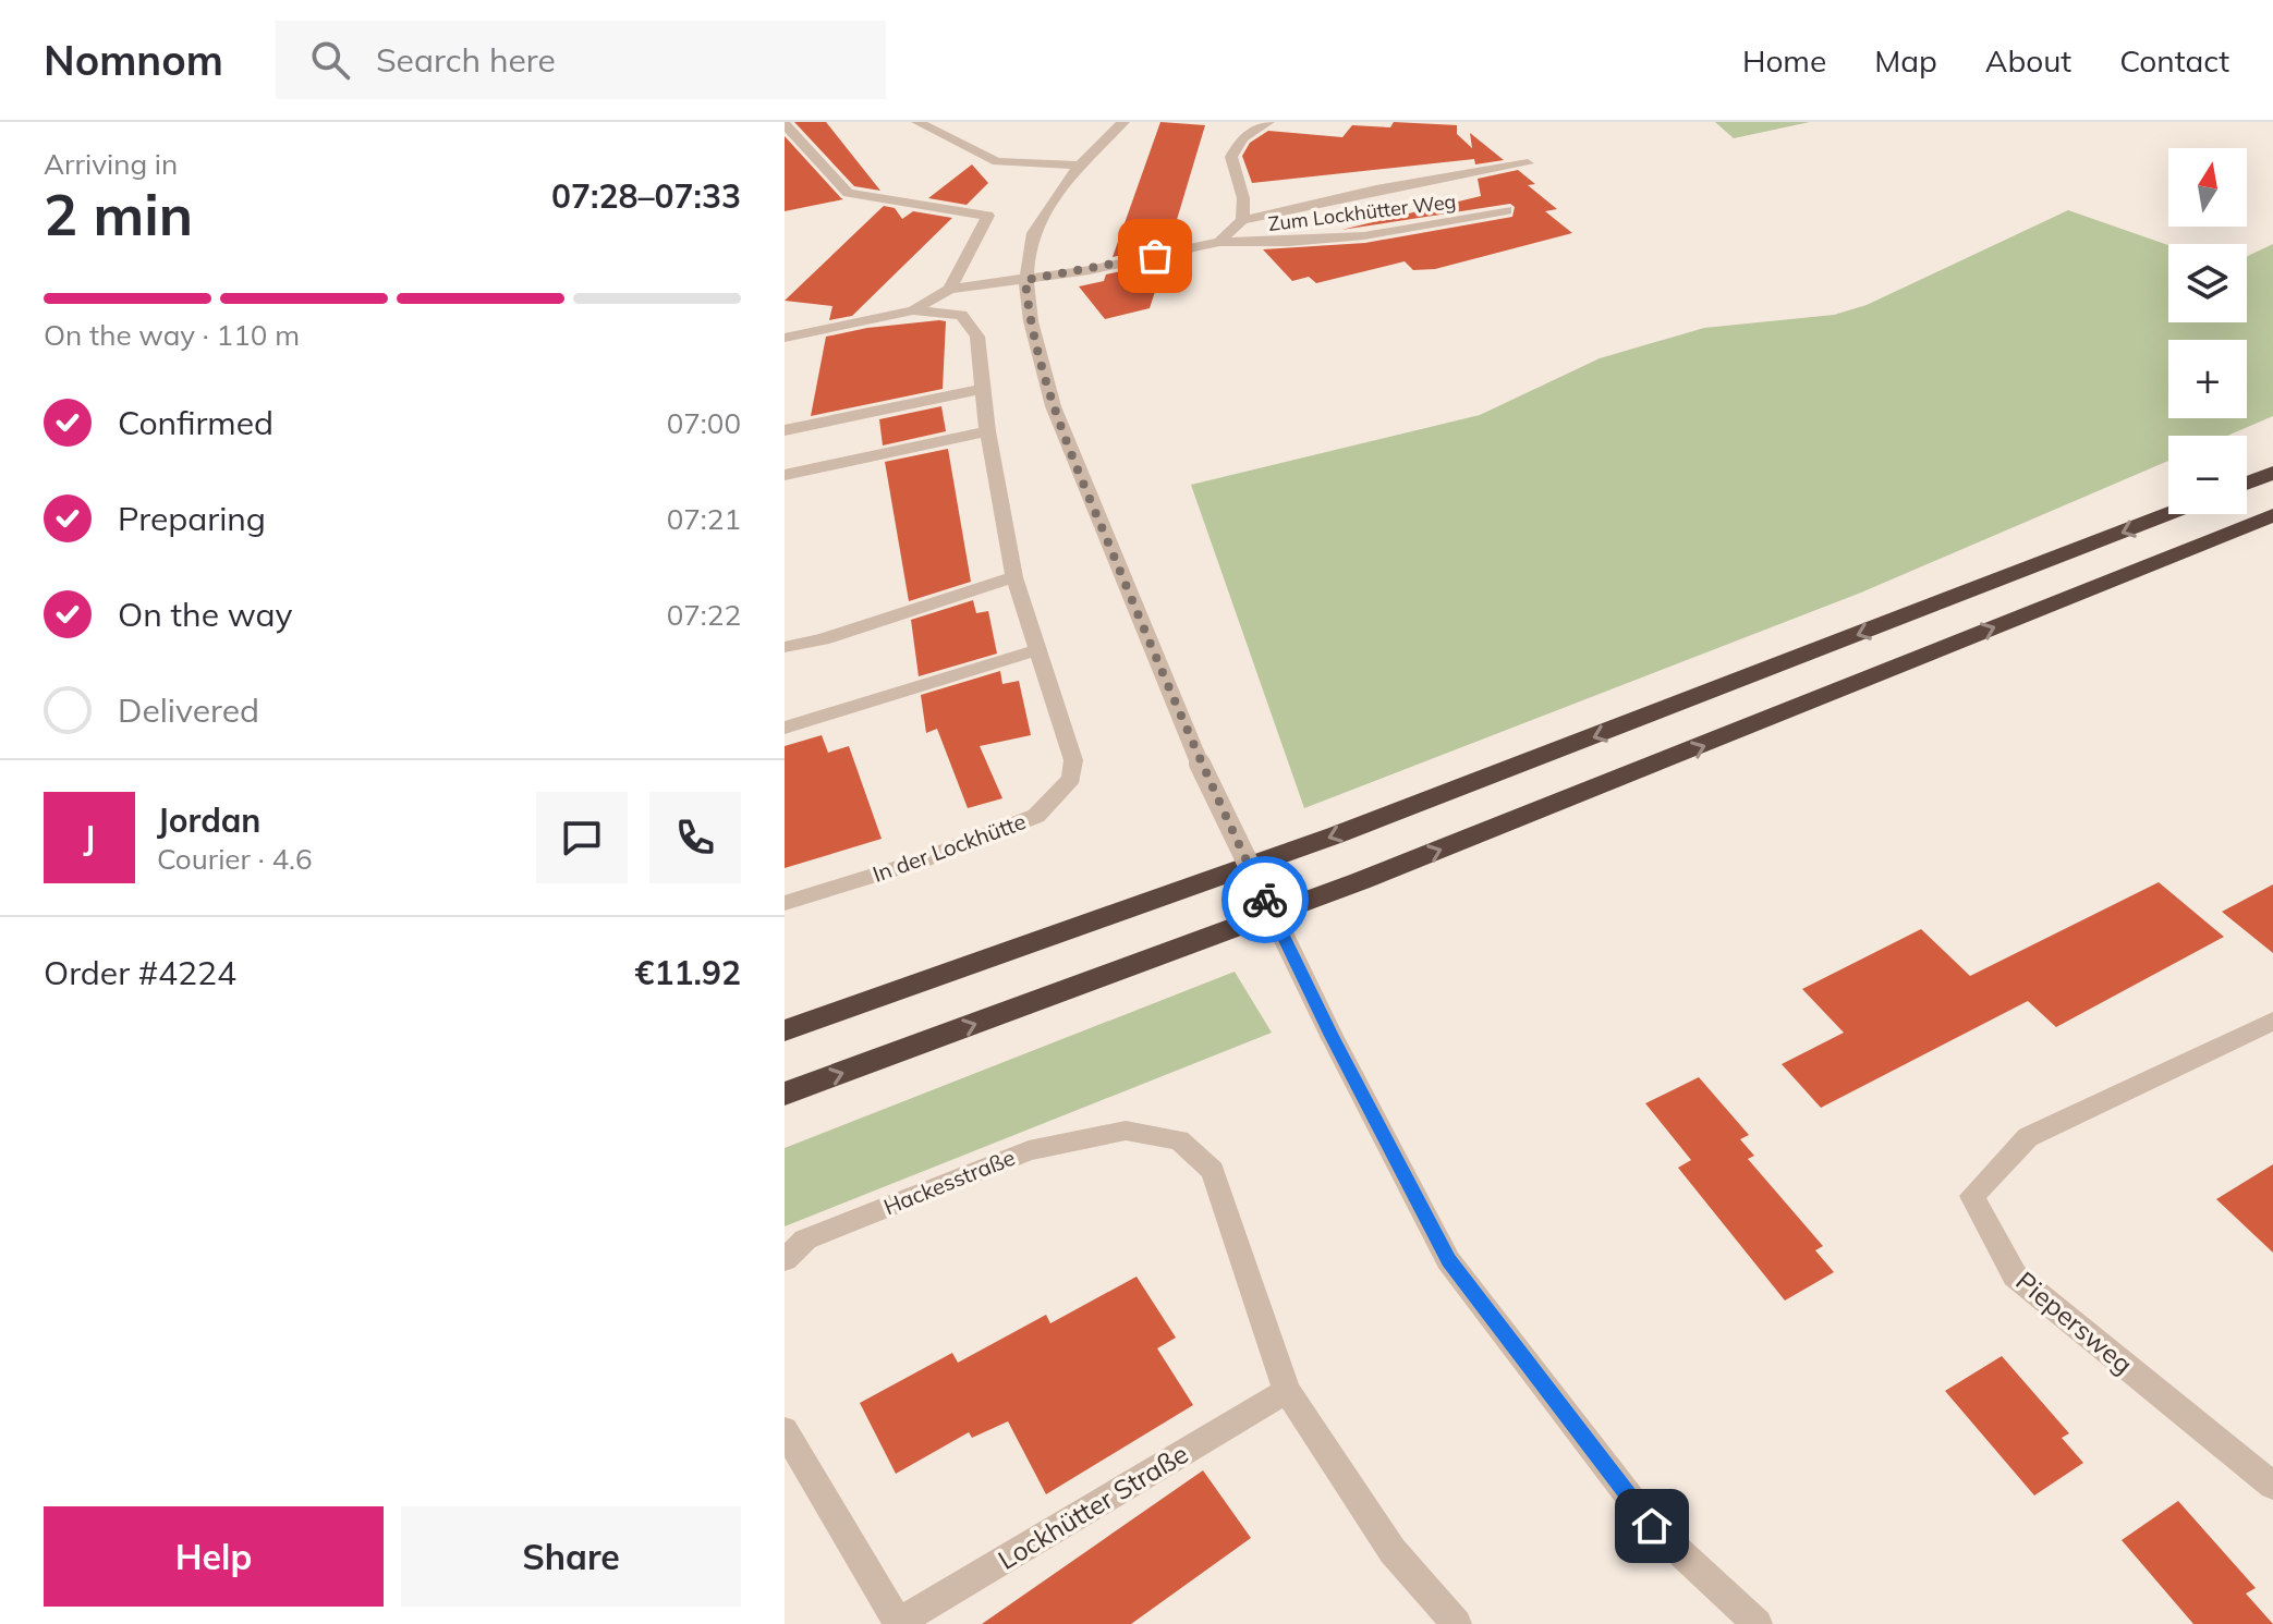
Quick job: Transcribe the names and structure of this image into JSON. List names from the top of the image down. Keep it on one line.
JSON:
{"streets":{"street":["Zum Lockhütter Weg","In der Lockhütte","Hackesstraße","Piepersweg","Lockhütter Straße"]},"crossings":[["Zum Lockhütter Weg","In der Lockhütte"],["Hackesstraße","Lockhütter Straße"]],"north":"top","page":{"header":"Nomnom","search":"Search here","nav":["Home","Map","About","Contact"],"heading":["2 min","Arriving in","07:28–07:33"],"panel":["Jordan","Courier · 4.6","Order #4224","€11.92"],"map_buttons":["+","−"],"bar":"On the way · 110 m","list":[["Confirmed","07:00"],["Preparing","07:21"],["On the way","07:22"],"Delivered"],"round":"J","buttons":["Help","Share"]}}
